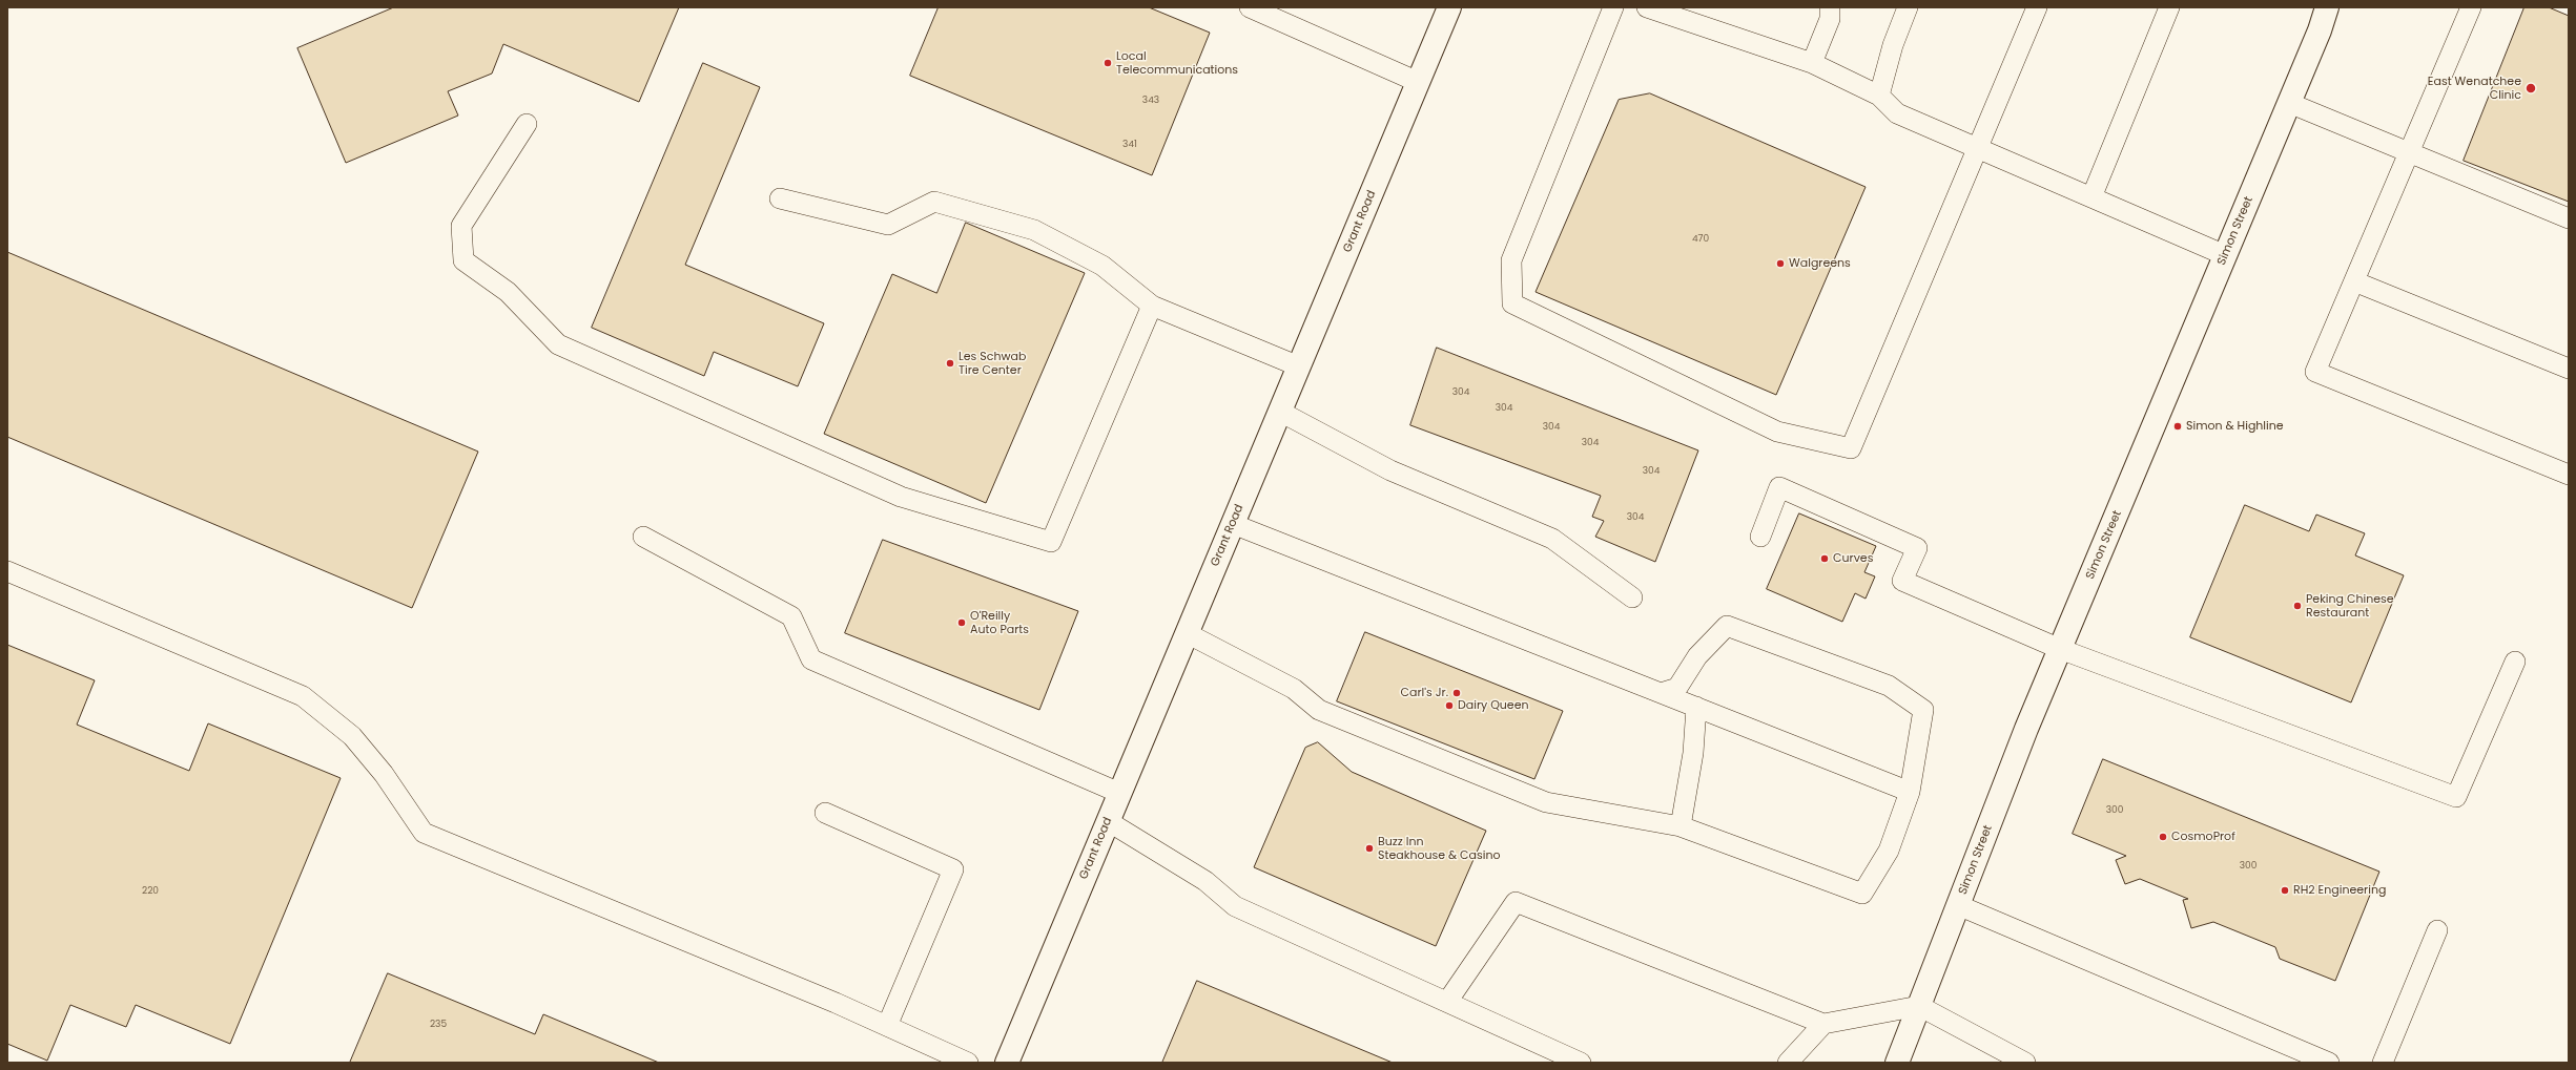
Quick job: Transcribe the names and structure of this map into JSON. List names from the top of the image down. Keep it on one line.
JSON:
{"streets":{"street":["Grant Road","Simon Street"]},"places":["Local Telecommunications","East Wenatchee Clinic","Walgreens","Les Schwab Tire Center","Simon & Highline","Curves","Peking Chinese Restaurant","O'Reilly Auto Parts","Carl's Jr.","Dairy Queen","CosmoProf","Buzz Inn Steakhouse & Casino","RH2 Engineering"],"house_numbers":["343","341","470","304","304","304","304","304","304","300","300","220","235"]}
